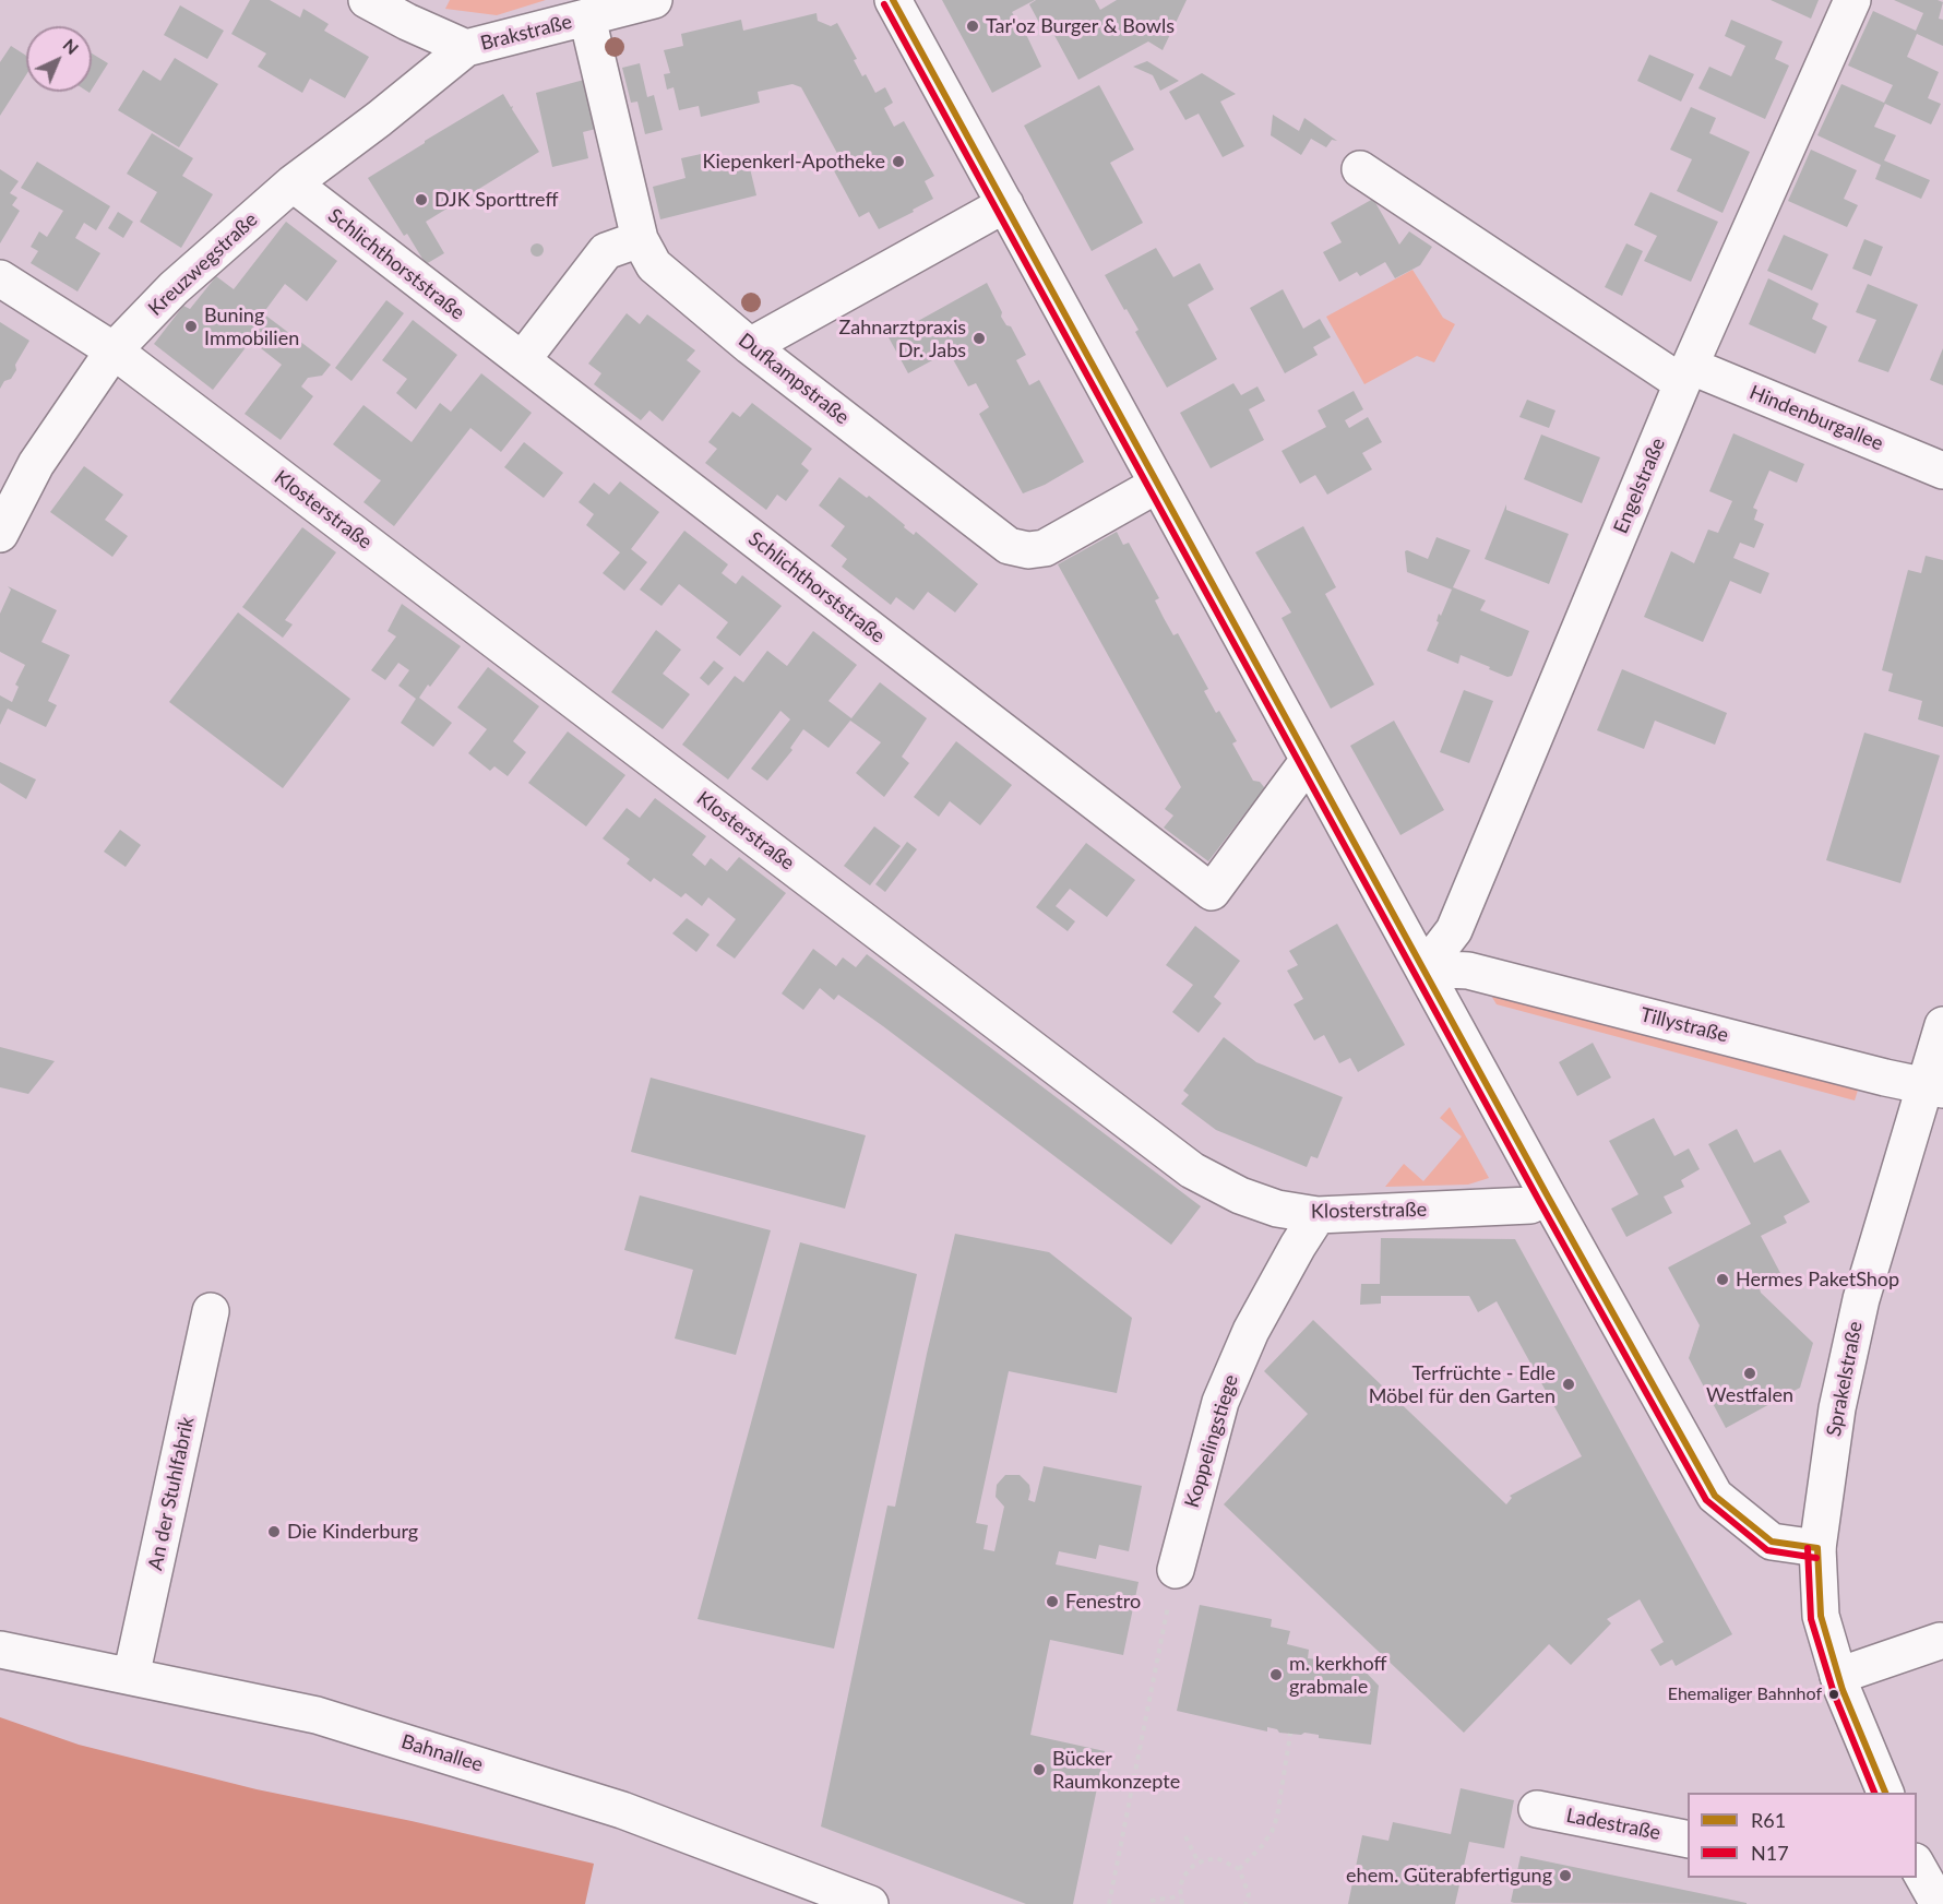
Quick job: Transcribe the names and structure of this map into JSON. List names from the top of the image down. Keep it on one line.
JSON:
{"streets":{"street":["Brakstraße","Kreuzwegstraße","Schlichthorststraße","Dufkampstraße","Hindenburgallee","Engelstraße","Klosterstraße","Tillystraße","Sprakelstraße","Koppelingstiege","An der Stuhlfabrik","Bahnallee","Ladestraße"]},"crossings":[["Brakstraße","Kreuzwegstraße"],["Brakstraße","Dufkampstraße"],["Kreuzwegstraße","Schlichthorststraße"],["Kreuzwegstraße","Klosterstraße"],["Hindenburgallee","Engelstraße"],["Engelstraße","Tillystraße"],["Klosterstraße","Koppelingstiege"],["Tillystraße","Sprakelstraße"],["An der Stuhlfabrik","Bahnallee"]],"places":["Tar'oz Burger & Bowls","Kiepenkerl-Apotheke","DJK Sporttreff","Buning Immobilien","Zahnarztpraxis Dr. Jabs","Hermes PaketShop","Westfalen","Terfrüchte - Edle Möbel für den Garten","Die Kinderburg","Fenestro","m. kerkhoff grabmale","Ehemaliger Bahnhof","Bücker Raumkonzepte","ehem. Güterabfertigung"],"lines":["transit line R61","transit line N17"],"legend":["R61","N17"],"north":"top right"}
